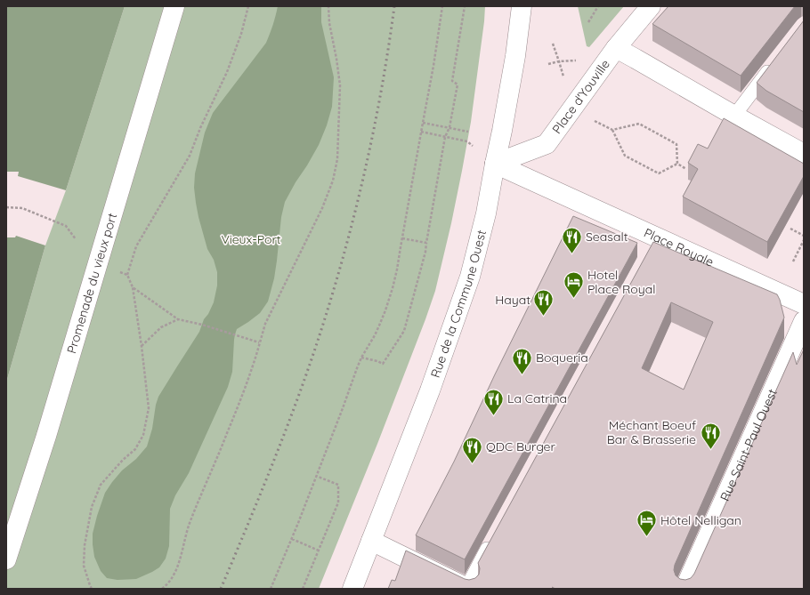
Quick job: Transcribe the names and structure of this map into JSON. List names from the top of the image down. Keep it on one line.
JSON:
{"streets":{"street":["Place d'Youville","Place Royale","Promenade du vieux port","Rue de la Commune Ouest","Rue Saint-Paul Ouest"]},"crossings":[["Place d'Youville","Place Royale"],["Place d'Youville","Rue de la Commune Ouest"],["Place Royale","Rue de la Commune Ouest"]],"parks":["Vieux-Port"],"places":{"restaurant":["Seasalt","Hayat","Boqueria","La Catrina","Méchant Boeuf Bar & Brasserie","QDC Burger"],"hotel":["Hotel Place Royal","Hôtel Nelligan"]}}
